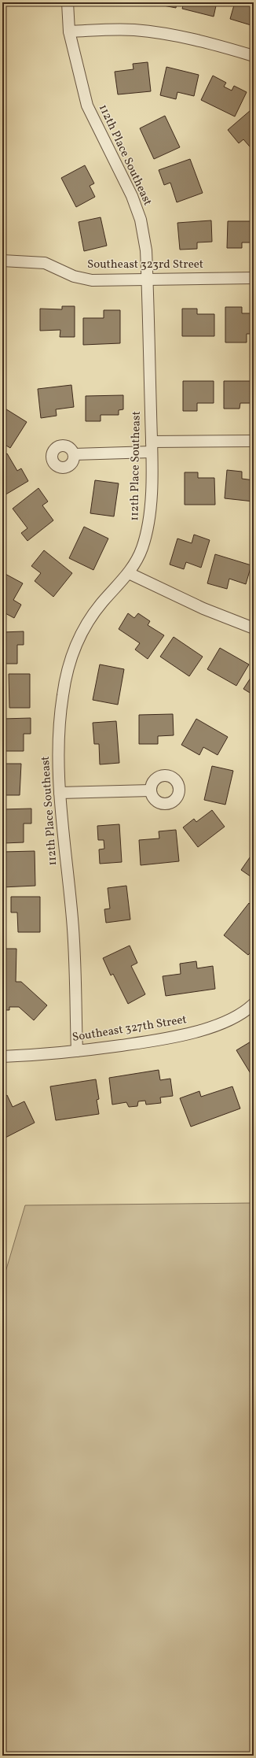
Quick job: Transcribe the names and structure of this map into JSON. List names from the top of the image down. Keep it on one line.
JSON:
{"streets":{"street":["112th Place Southeast","Southeast 323rd Street","Southeast 327th Street"]},"crossings":[["112th Place Southeast","Southeast 323rd Street"],["112th Place Southeast","Southeast 327th Street"]]}
